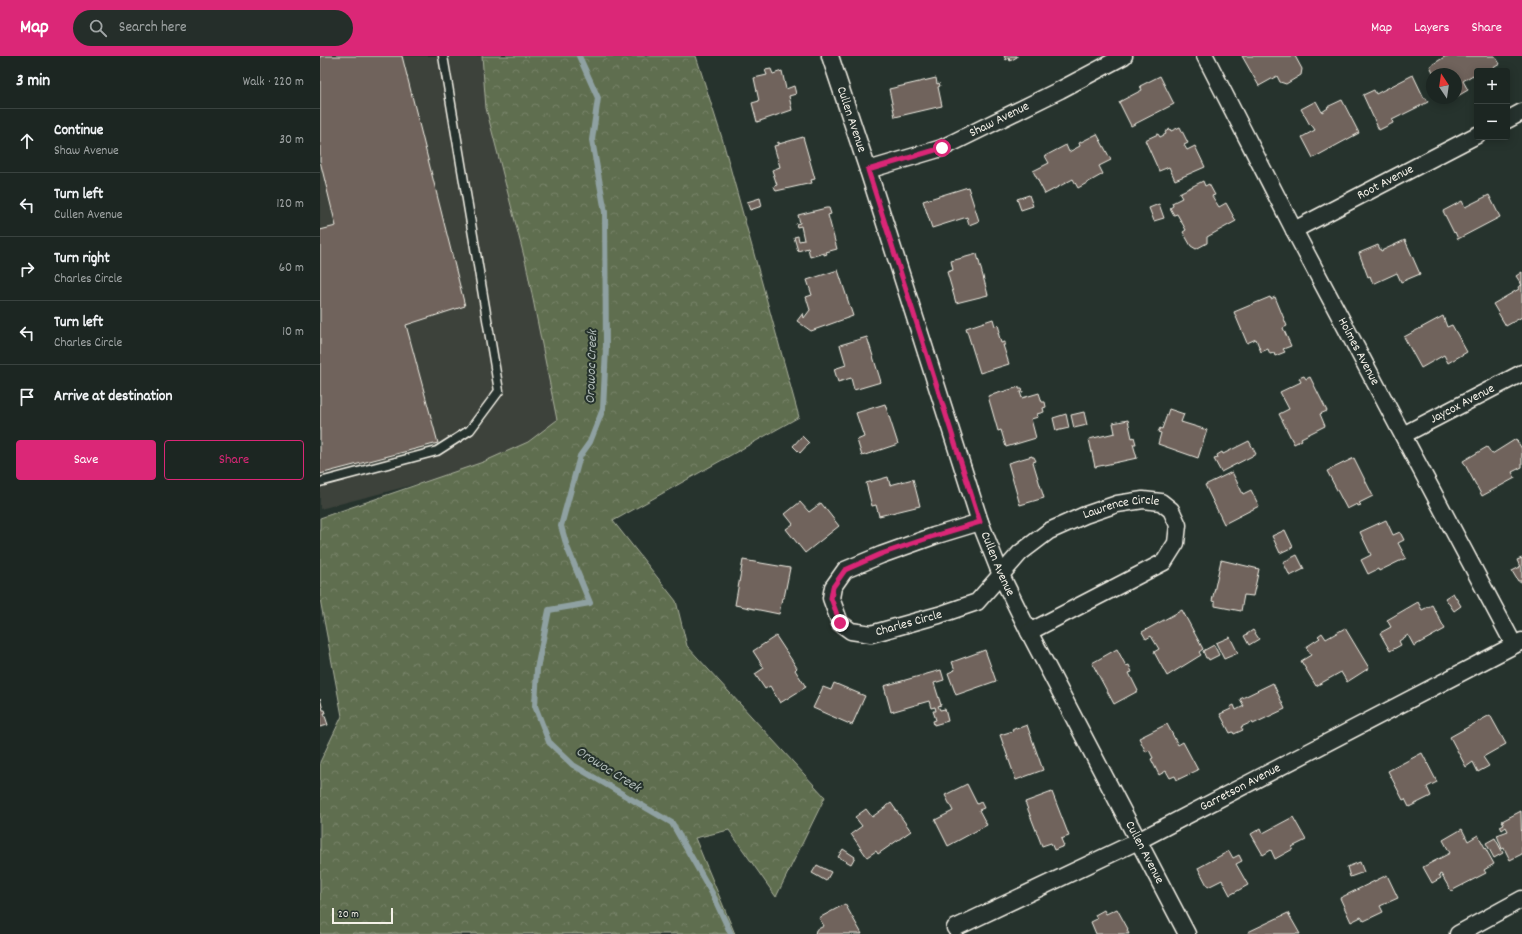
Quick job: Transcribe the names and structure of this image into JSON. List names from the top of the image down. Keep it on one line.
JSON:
{"streets":{"street":["Cullen Avenue","Shaw Avenue","Root Avenue","Holmes Avenue","Jaycox Avenue","Lawrence Circle","Charles Circle","Garretson Avenue"]},"crossings":[["Cullen Avenue","Shaw Avenue"],["Cullen Avenue","Lawrence Circle"],["Cullen Avenue","Charles Circle"],["Cullen Avenue","Garretson Avenue"],["Root Avenue","Holmes Avenue"],["Holmes Avenue","Jaycox Avenue"],["Holmes Avenue","Garretson Avenue"],["Lawrence Circle","Charles Circle"]],"water":["Orowoc Creek"],"scale_bar":"20 m","north":"top","page":{"header":"Map","search":"Search here","nav":["Map","Layers","Share"],"heading":["3 min","Walk · 220 m"],"map_buttons":["+","−"],"list":[["Continue","Shaw Avenue","30 m"],["Turn left","Cullen Avenue","120 m"],["Turn right","Charles Circle","60 m"],["Turn left","Charles Circle","10 m"],"Arrive at destination"],"buttons":["Save","Share"],"scale":"20 m"}}
